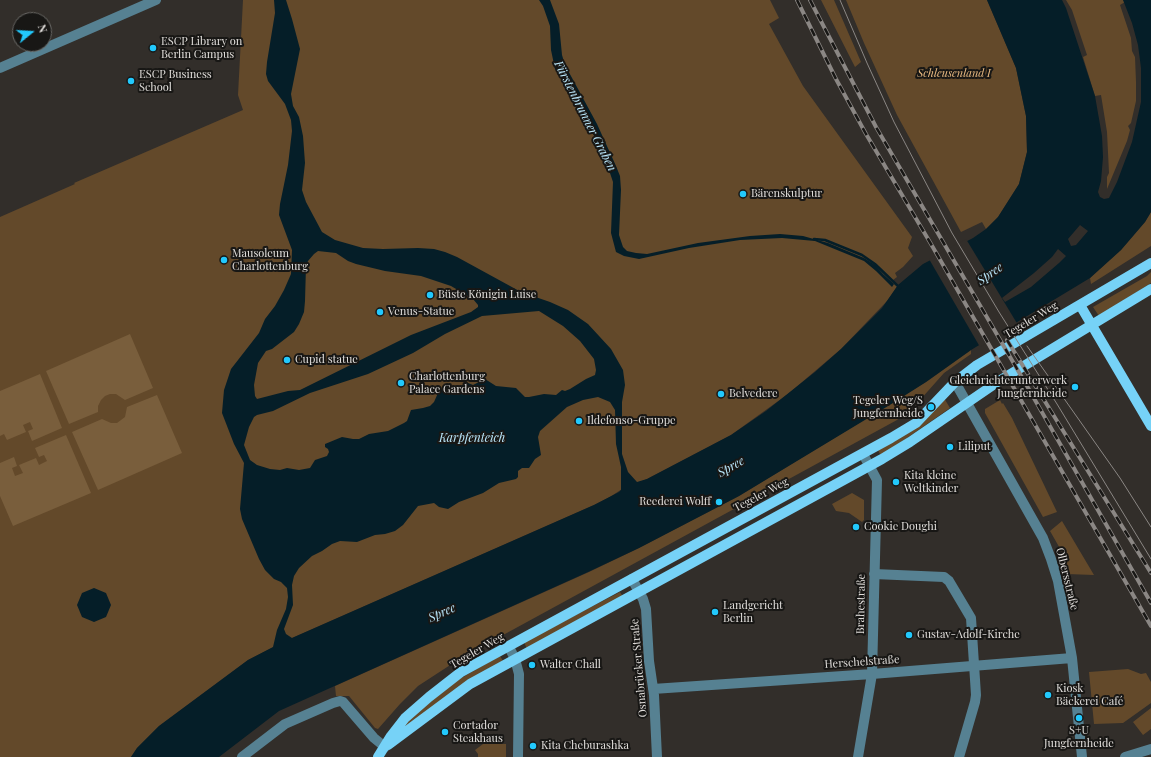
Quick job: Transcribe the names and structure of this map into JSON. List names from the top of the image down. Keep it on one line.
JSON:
{"streets":{"main road":["Tegeler Weg"],"street":["Olbersstraße","Brahestraße","Herschelstraße","Osnabrücker Straße"]},"crossings":[["Tegeler Weg","Olbersstraße"],["Tegeler Weg","Brahestraße"],["Tegeler Weg","Osnabrücker Straße"],["Olbersstraße","Herschelstraße"],["Brahestraße","Herschelstraße"],["Herschelstraße","Osnabrücker Straße"]],"water":["Fürstenbrunner Graben","Spree","Karpfenteich"],"parks":["Schleusenland I"],"places":["ESCP Library on Berlin Campus","ESCP Business School","Bärenskulptur","Mausoleum Charlottenburg","Büste Königin Luise","Venus-Statue","Cupid statue","Charlottenburg Palace Gardens","Gleichrichterunterwerk Jungfernheide","Belvedere","Tegeler Weg/S Jungfernheide","Ildefonso-Gruppe","Liliput","Kita kleine Weltkinder","Reederei Wolff","Cookie Doughi","Landgericht Berlin","Gustav-Adolf-Kirche","Walter Chall","Kiosk Bäckerei Café","S+U Jungfernheide","Cortador Steakhaus","Kita Cheburashka"],"north":"right"}
